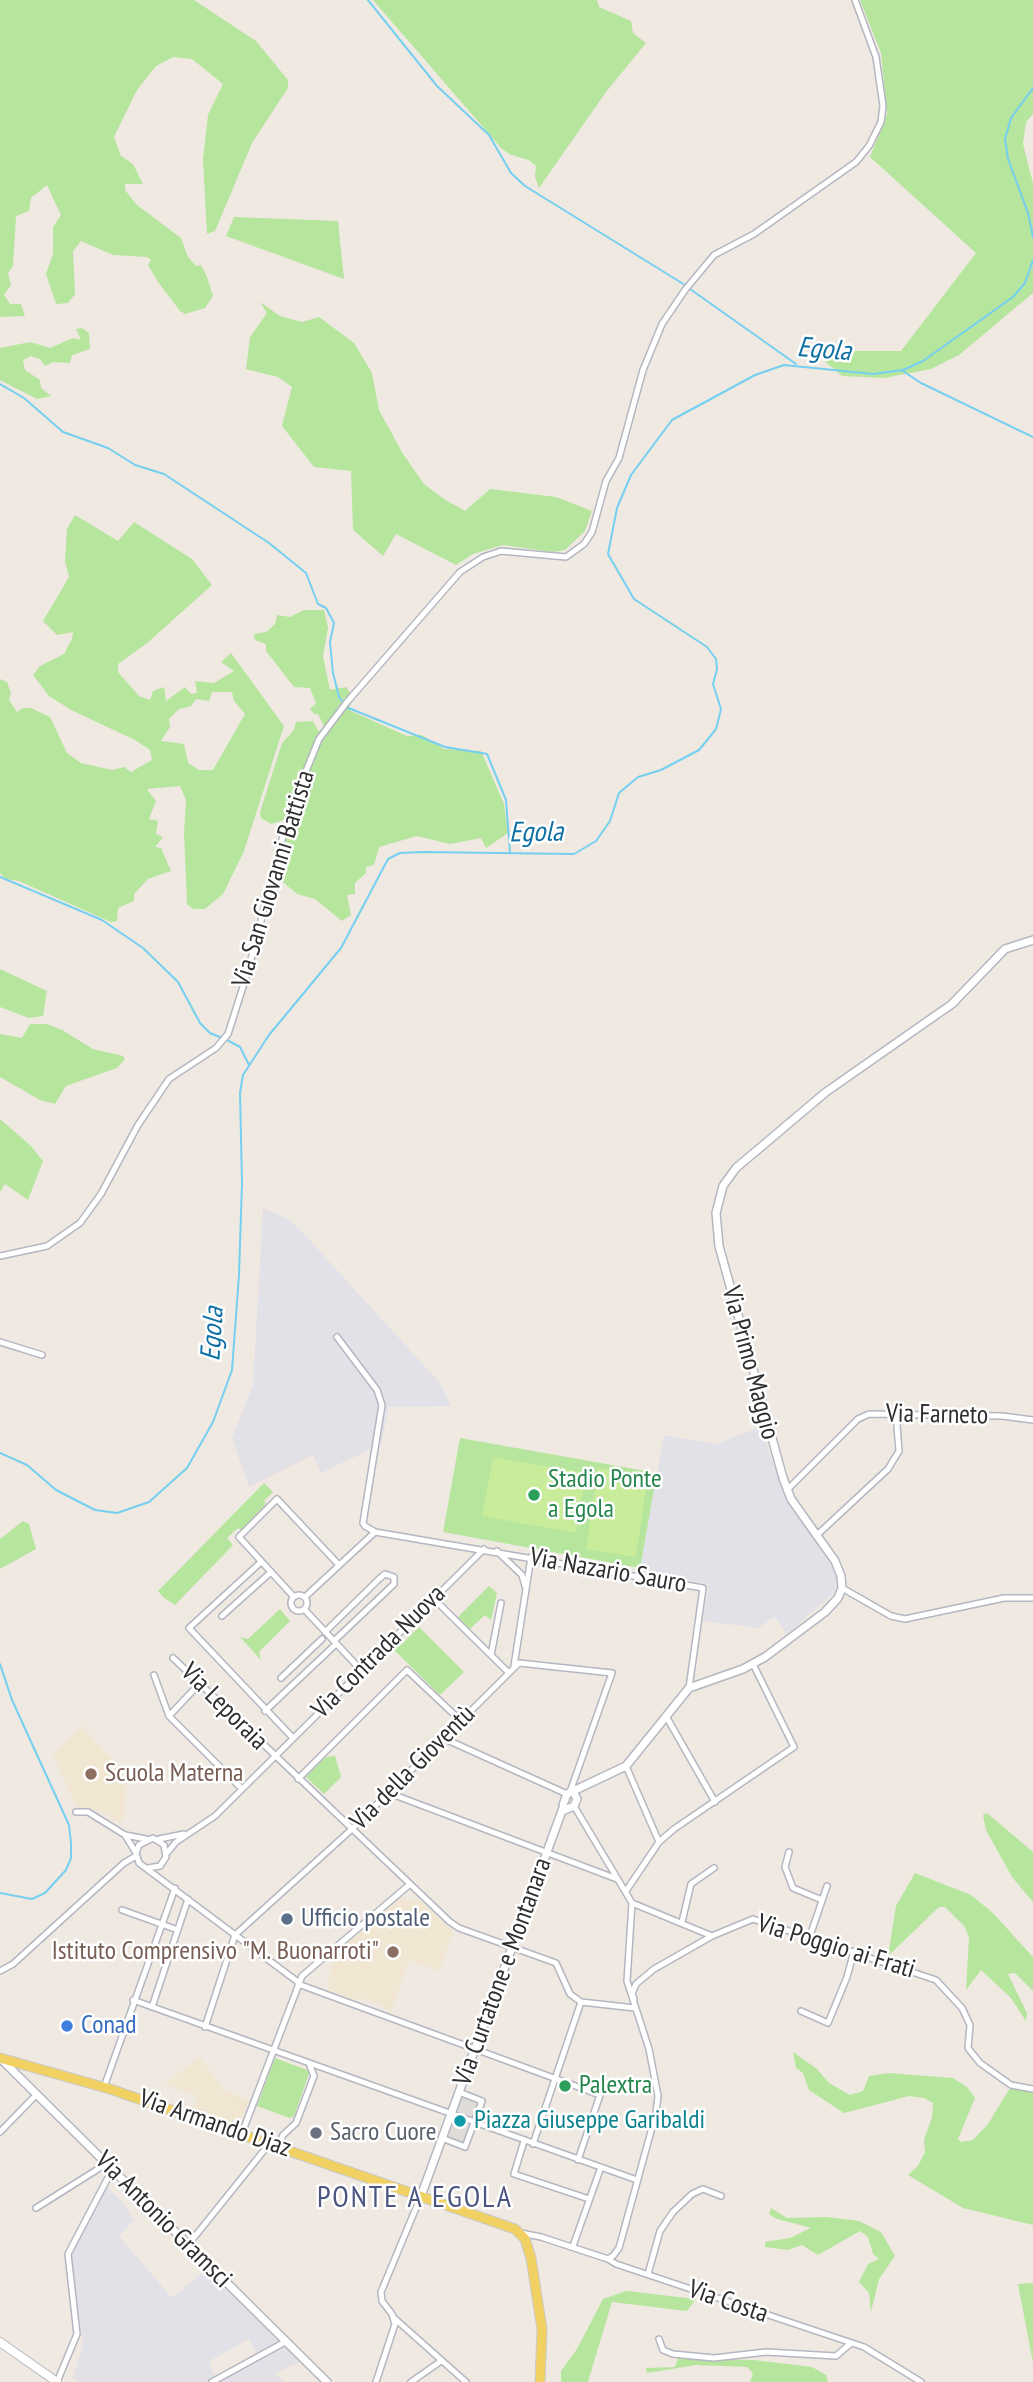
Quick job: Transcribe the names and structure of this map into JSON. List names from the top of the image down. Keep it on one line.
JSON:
{"streets":{"main road":["Via Armando Diaz"],"street":["Via San Giovanni Battista","Via Primo Maggio","Via Farneto","Via Nazario Sauro","Via Contrada Nuova","Via Leporaia","Via della Gioventù","Via Poggio ai Frati","Via Curtatone e Montanara","Via Antonio Gramsci","Via Costa"]},"crossings":[["Via Primo Maggio","Via Farneto"],["Via Nazario Sauro","Via Contrada Nuova"],["Via Contrada Nuova","Via Leporaia"],["Via Leporaia","Via della Gioventù"],["Via Leporaia","Via Curtatone e Montanara"],["Via Curtatone e Montanara","Via Armando Diaz"],["Via Armando Diaz","Via Antonio Gramsci"]],"districts":["PONTE A EGOLA"],"water":["Egola"],"places":["Stadio Ponte a Egola","Scuola Materna","Ufficio postale","Istituto Comprensivo \"M. Buonarroti\"","Conad","Palextra","Piazza Giuseppe Garibaldi","Sacro Cuore"]}
